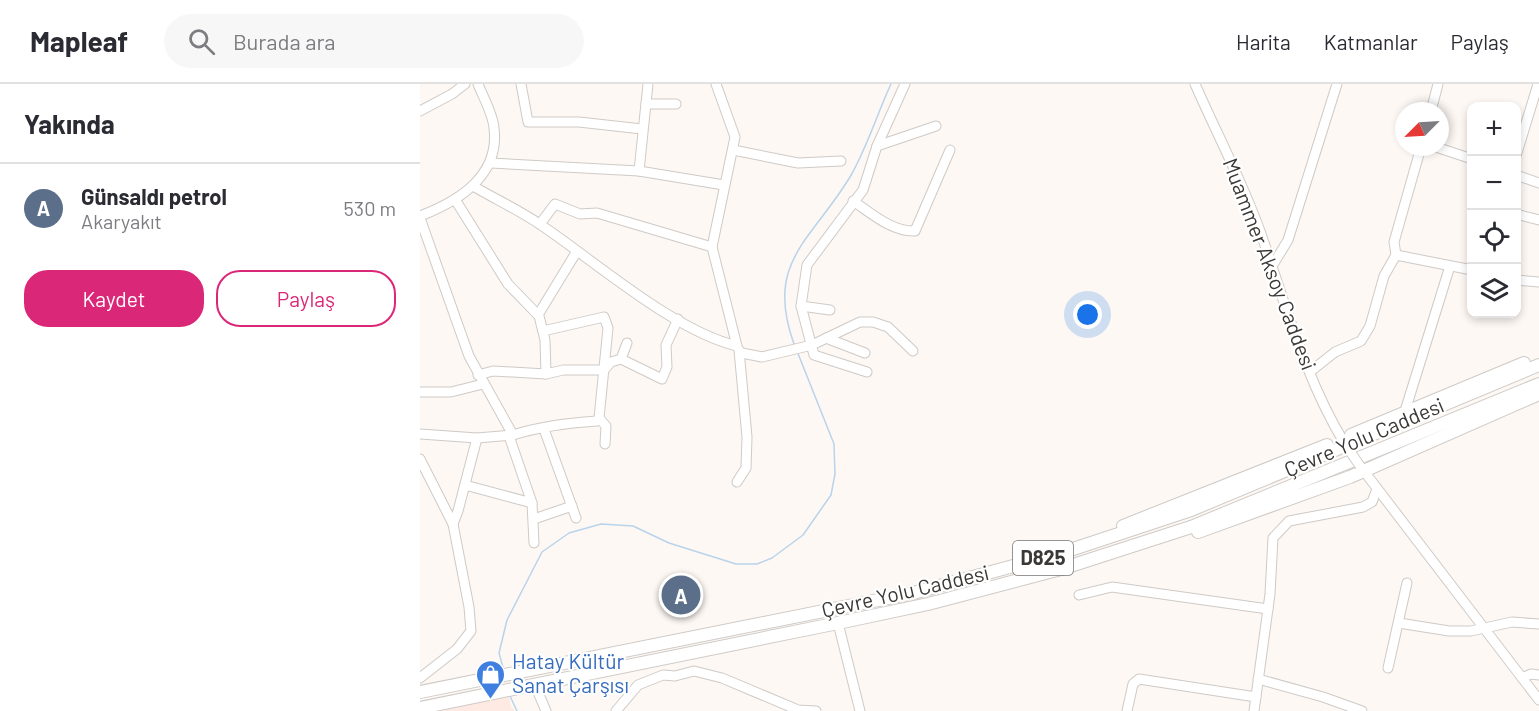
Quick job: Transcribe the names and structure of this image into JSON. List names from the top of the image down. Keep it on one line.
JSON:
{"streets":{"highway":["Çevre Yolu Caddesi","D825"],"street":["Muammer Aksoy Caddesi"]},"places":{"shop":["Hatay Kültür Sanat Çarşısı"]},"north":"bottom left","page":{"header":"Mapleaf","search":"Burada ara","nav":["Harita","Katmanlar","Paylaş"],"heading":"Yakında","map_buttons":["+","−"],"list":[{"mark":"A","name":"Günsaldı petrol","note":"Akaryakıt","value":"530 m"}],"buttons":["Kaydet","Paylaş"],"pins":"A"}}
